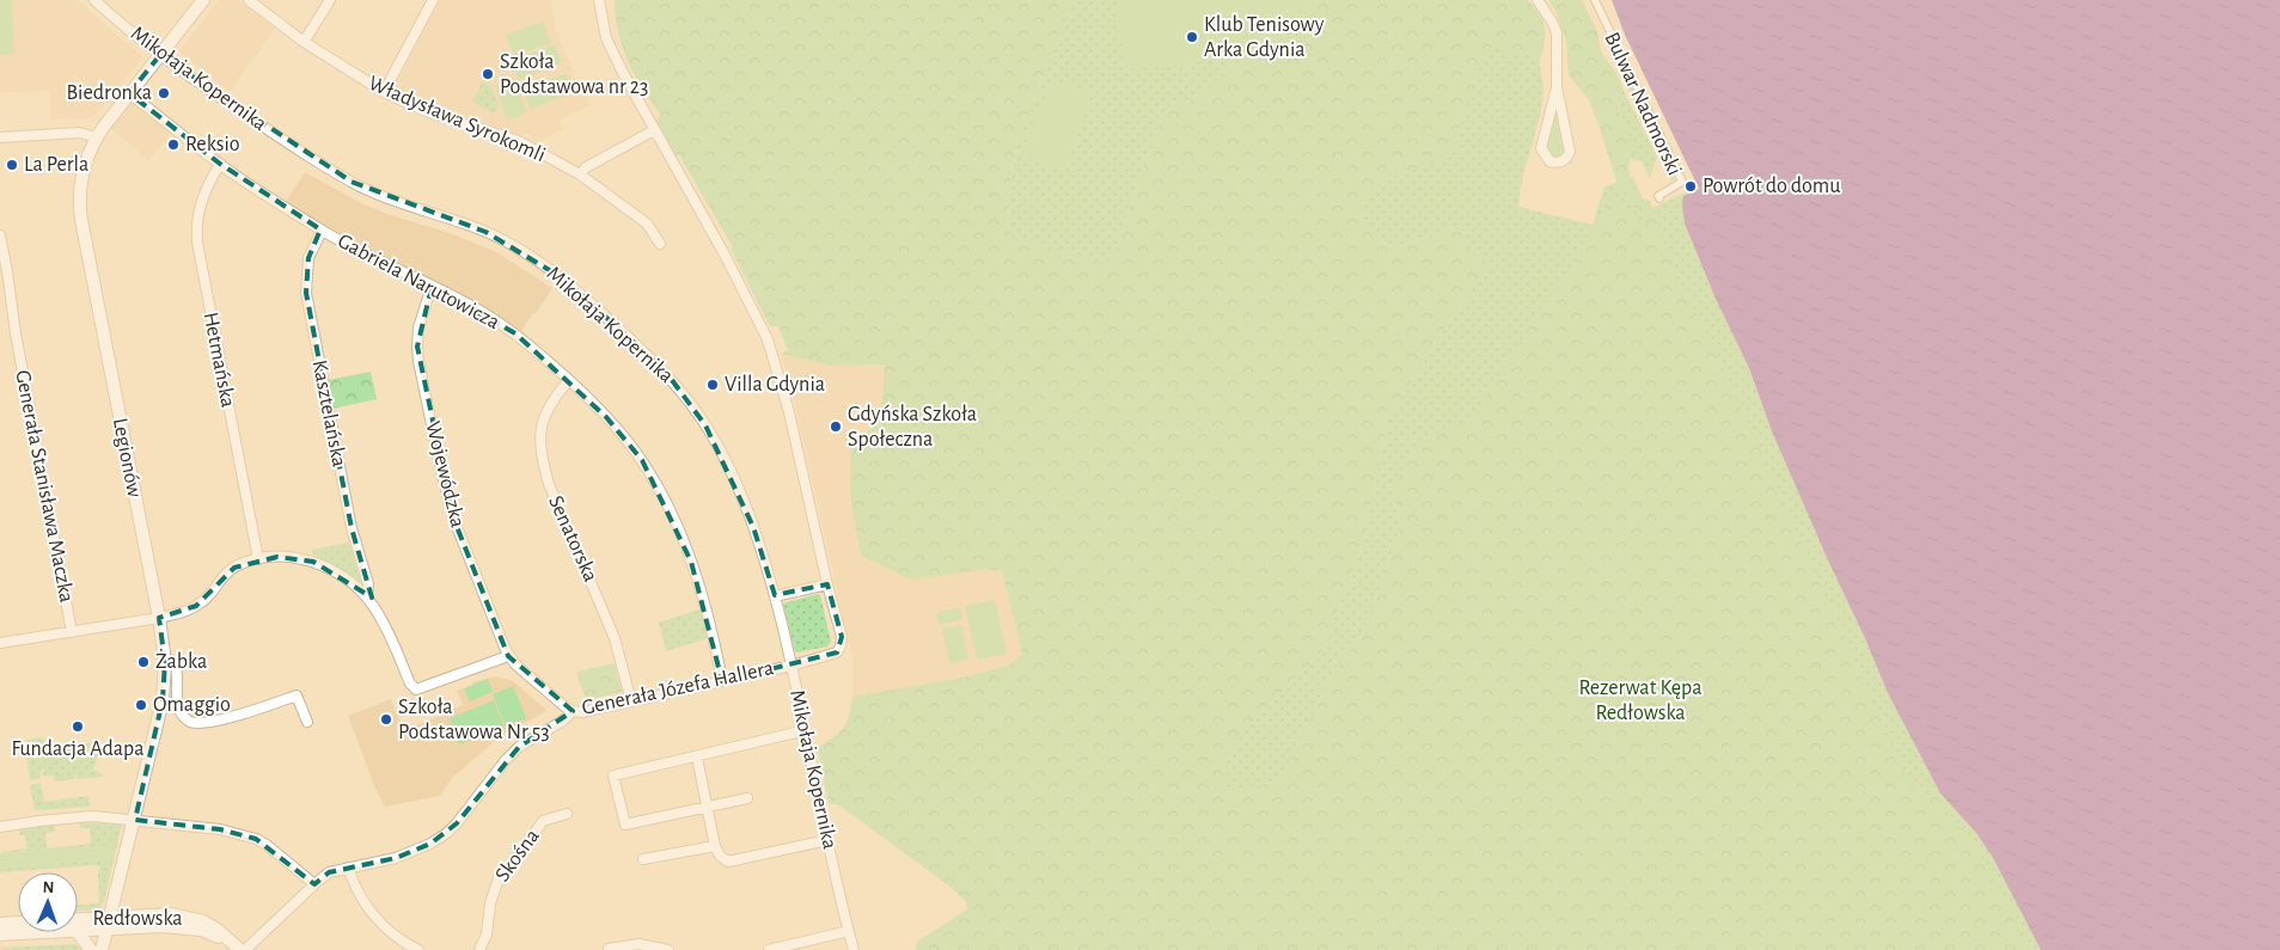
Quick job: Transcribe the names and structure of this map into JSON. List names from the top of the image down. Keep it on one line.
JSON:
{"streets":{"street":["Mikołaja Kopernika","Bulwar Nadmorski","Władysława Syrokomli","Gabriela Narutowicza","Hetmańska","Kasztelańska","Legionów","Wojewódzka","Generała Stanisława Maczka","Senatorska","Generała Józefa Hallera","Skośna","Redłowska"]},"crossings":[["Mikołaja Kopernika","Legionów"],["Mikołaja Kopernika","Generała Józefa Hallera"],["Gabriela Narutowicza","Hetmańska"],["Gabriela Narutowicza","Kasztelańska"],["Gabriela Narutowicza","Legionów"],["Gabriela Narutowicza","Wojewódzka"],["Gabriela Narutowicza","Senatorska"],["Gabriela Narutowicza","Generała Józefa Hallera"],["Legionów","Redłowska"],["Wojewódzka","Generała Józefa Hallera"],["Senatorska","Generała Józefa Hallera"]],"parks":["Rezerwat Kępa Redłowska"],"places":["Klub Tenisowy Arka Gdynia","Szkoła Podstawowa nr 23","Biedronka","Reksio","La Perla","Powrót do domu","Villa Gdynia","Gdyńska Szkoła Społeczna","Żabka","Omaggio","Szkoła Podstawowa Nr 53","Fundacja Adapa"],"north":"top"}
